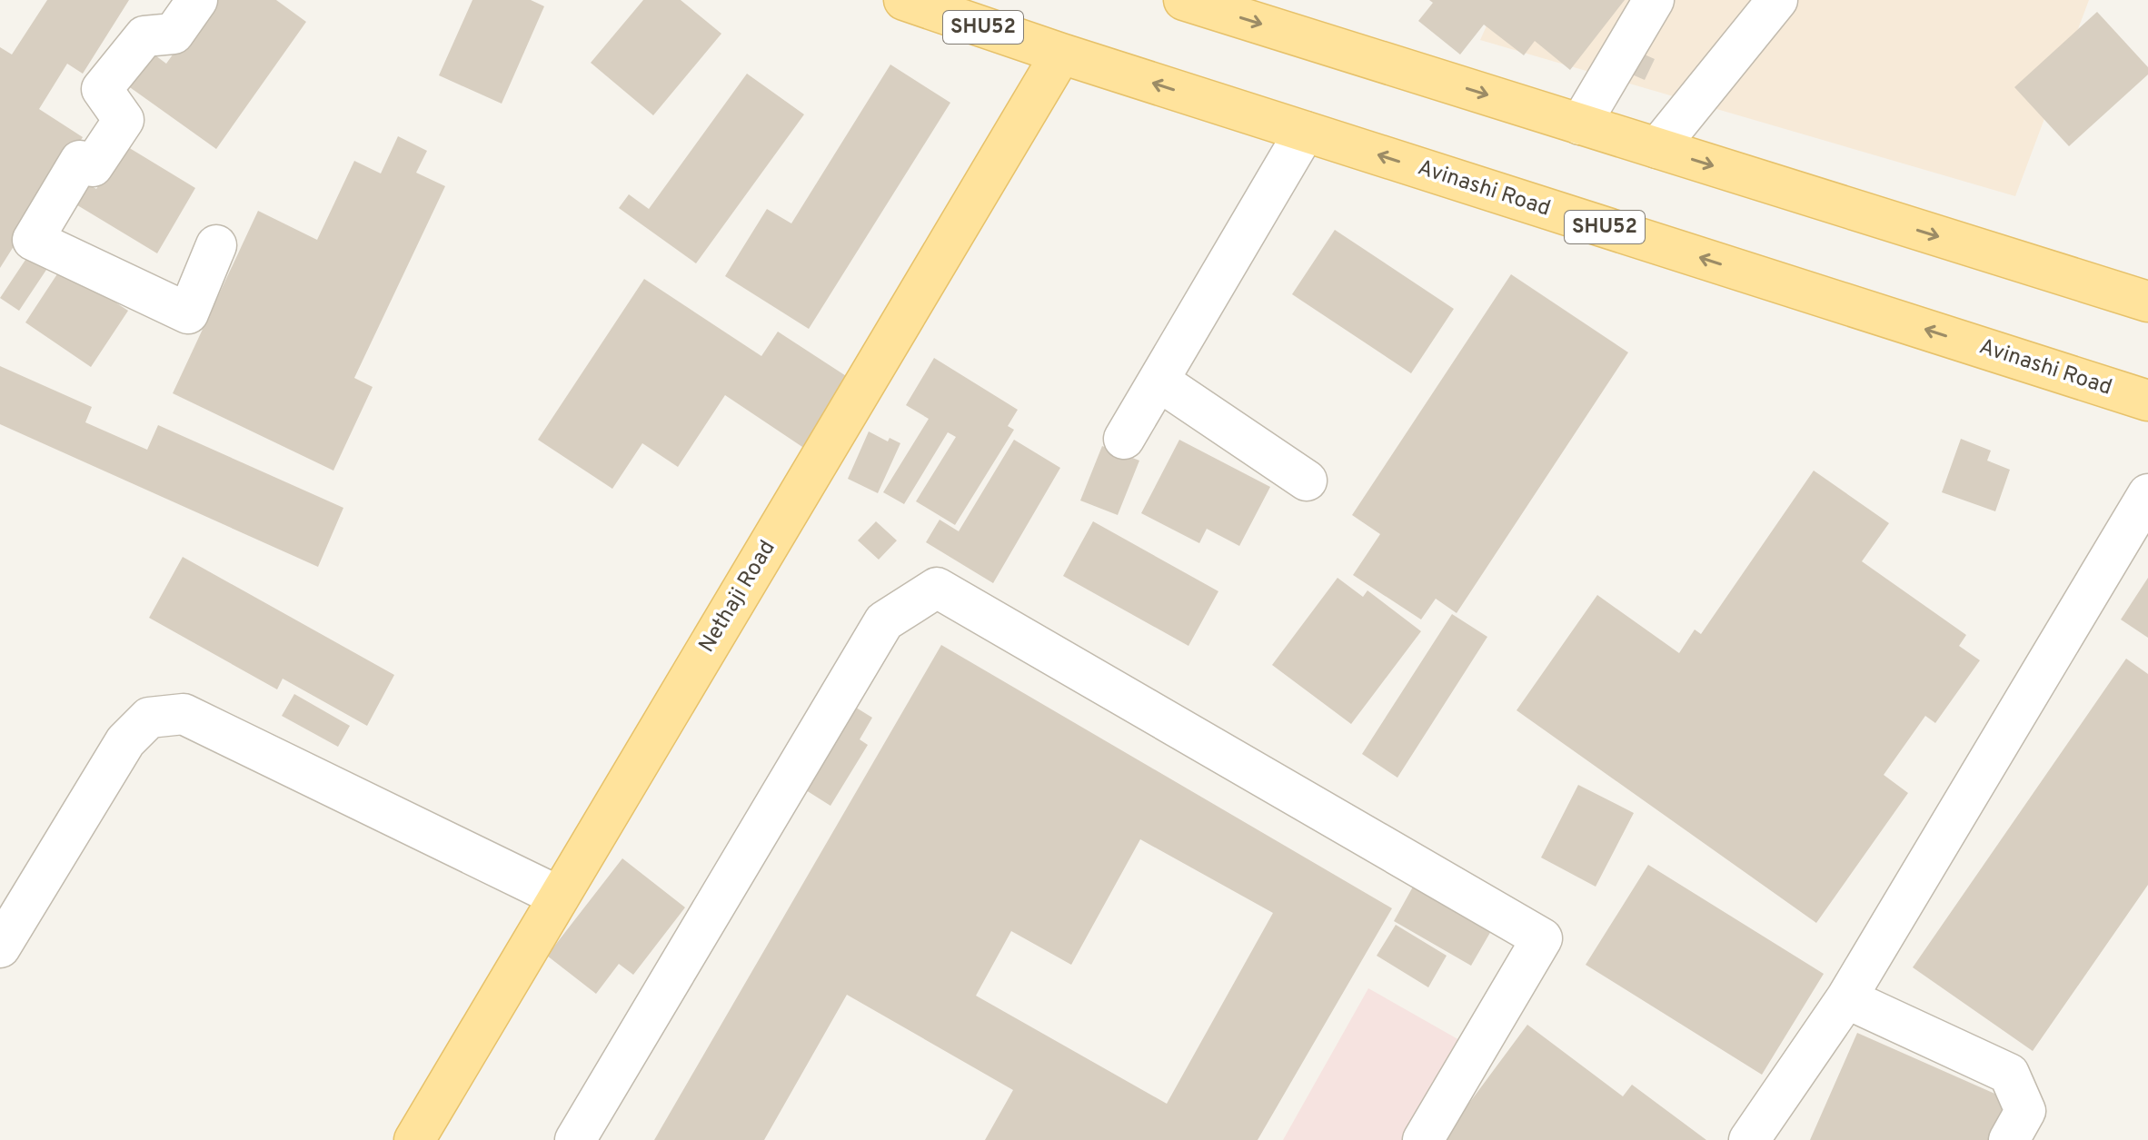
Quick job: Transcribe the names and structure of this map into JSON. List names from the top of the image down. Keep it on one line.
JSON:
{"streets":{"main road":["SHU52","Avinashi Road","Nethaji Road"]},"crossings":[["Avinashi Road","Nethaji Road"]]}
